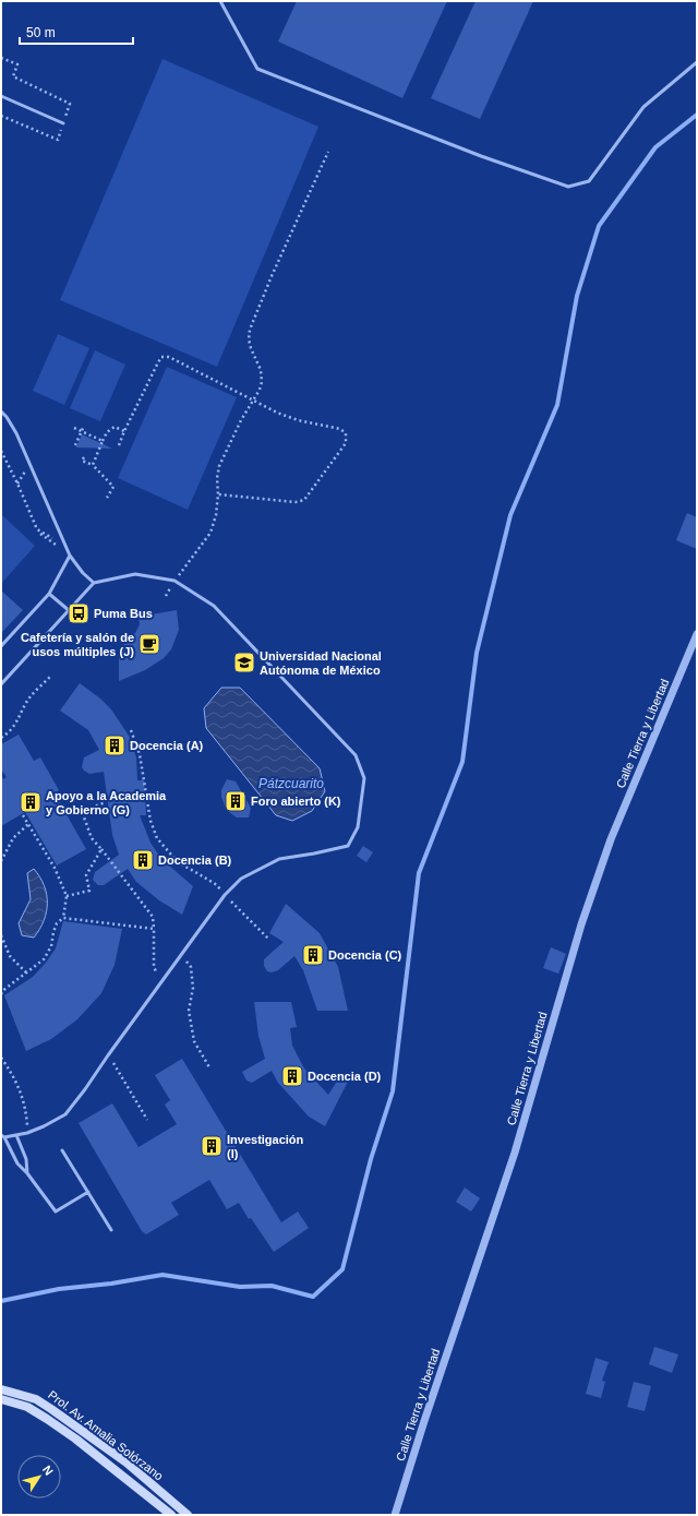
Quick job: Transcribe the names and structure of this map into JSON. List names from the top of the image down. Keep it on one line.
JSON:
{"streets":{"main road":["Prol. Av. Amalia Solórzano"],"street":["Calle Tierra y Libertad"]},"water":["Pátzcuarito"],"places":{"bus stop":["Puma Bus"],"cafe":["Cafetería y salón de usos múltiples (J)"],"school or university":["Universidad Nacional Autónoma de México"],"building":["Docencia (A)","Foro abierto (K)","Apoyo a la Academia y Gobierno (G)","Docencia (B)","Docencia (C)","Docencia (D)","Investigación (I)"]},"scale_bar":"50 m","north":"top right"}
